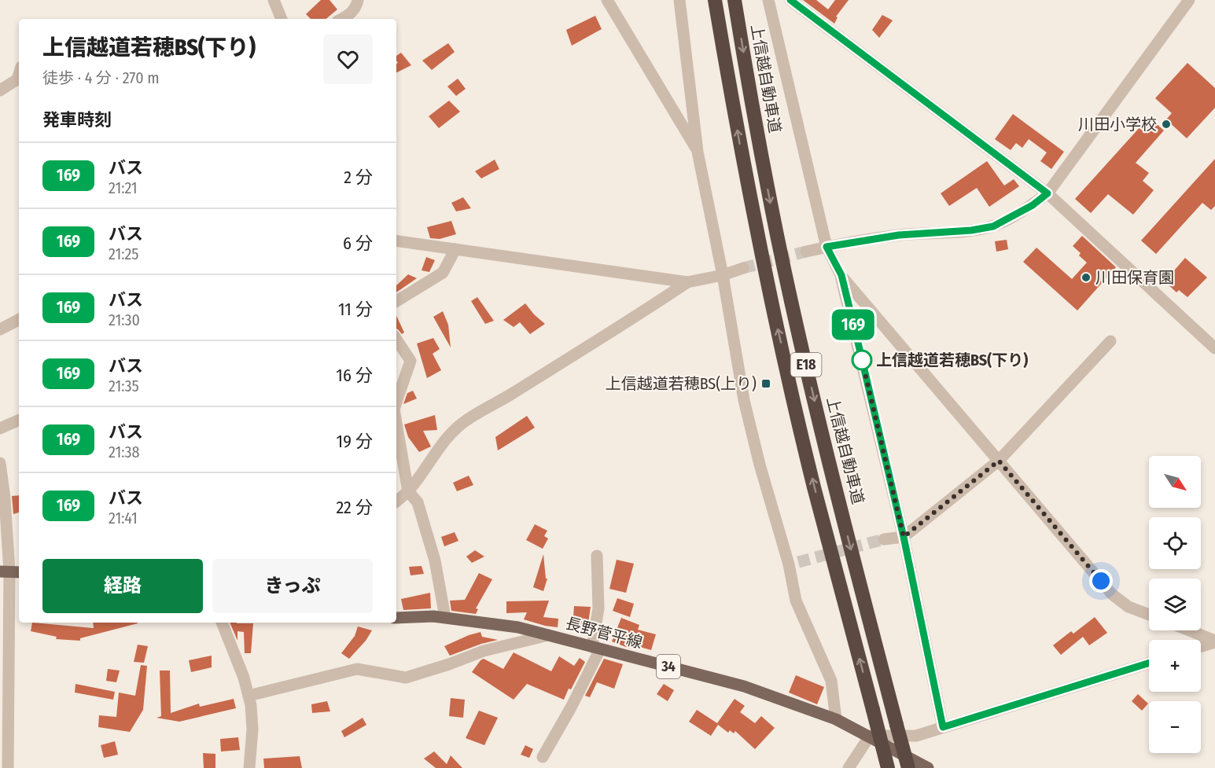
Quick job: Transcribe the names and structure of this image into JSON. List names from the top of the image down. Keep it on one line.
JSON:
{"streets":{"highway":["上信越自動車道","E18"],"main road":["長野菅平線","34"]},"places":{"other":["川田小学校","川田保育園","上信越道若穂BS(下り)"],"transit":["上信越道若穂BS(上り)"]},"lines":["bus line 169"],"north":"bottom right","page":{"on_map":"169","heading":[["上信越道若穂BS(下り)","徒歩 · 4 分 · 270 m"],"発車時刻"],"list":[{"mark":"169","name":"バス","note":"21:21","value":"2 分"},{"mark":"169","name":"バス","note":"21:25","value":"6 分"},{"mark":"169","name":"バス","note":"21:30","value":"11 分"},{"mark":"169","name":"バス","note":"21:35","value":"16 分"},{"mark":"169","name":"バス","note":"21:38","value":"19 分"},{"mark":"169","name":"バス","note":"21:41","value":"22 分"}],"map_buttons":["+","−"],"buttons":["経路","きっぷ"]}}
